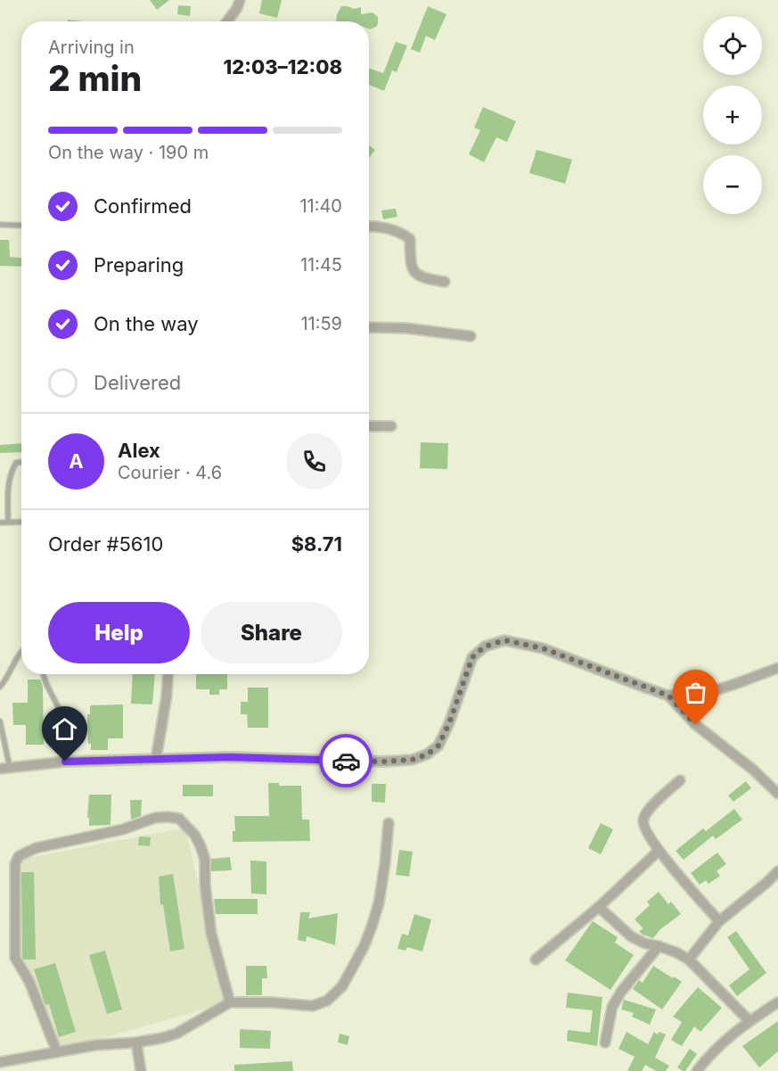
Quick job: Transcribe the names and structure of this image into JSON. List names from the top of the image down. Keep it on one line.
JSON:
{"page":{"map_buttons":["+","−"],"heading":["2 min","Arriving in","12:03–12:08"],"panel":["Alex","Courier · 4.6","Order #5610","$8.71"],"bar":"On the way · 190 m","list":[["Confirmed","11:40"],["Preparing","11:45"],["On the way","11:59"],"Delivered"],"round":"A","buttons":["Help","Share"]}}
